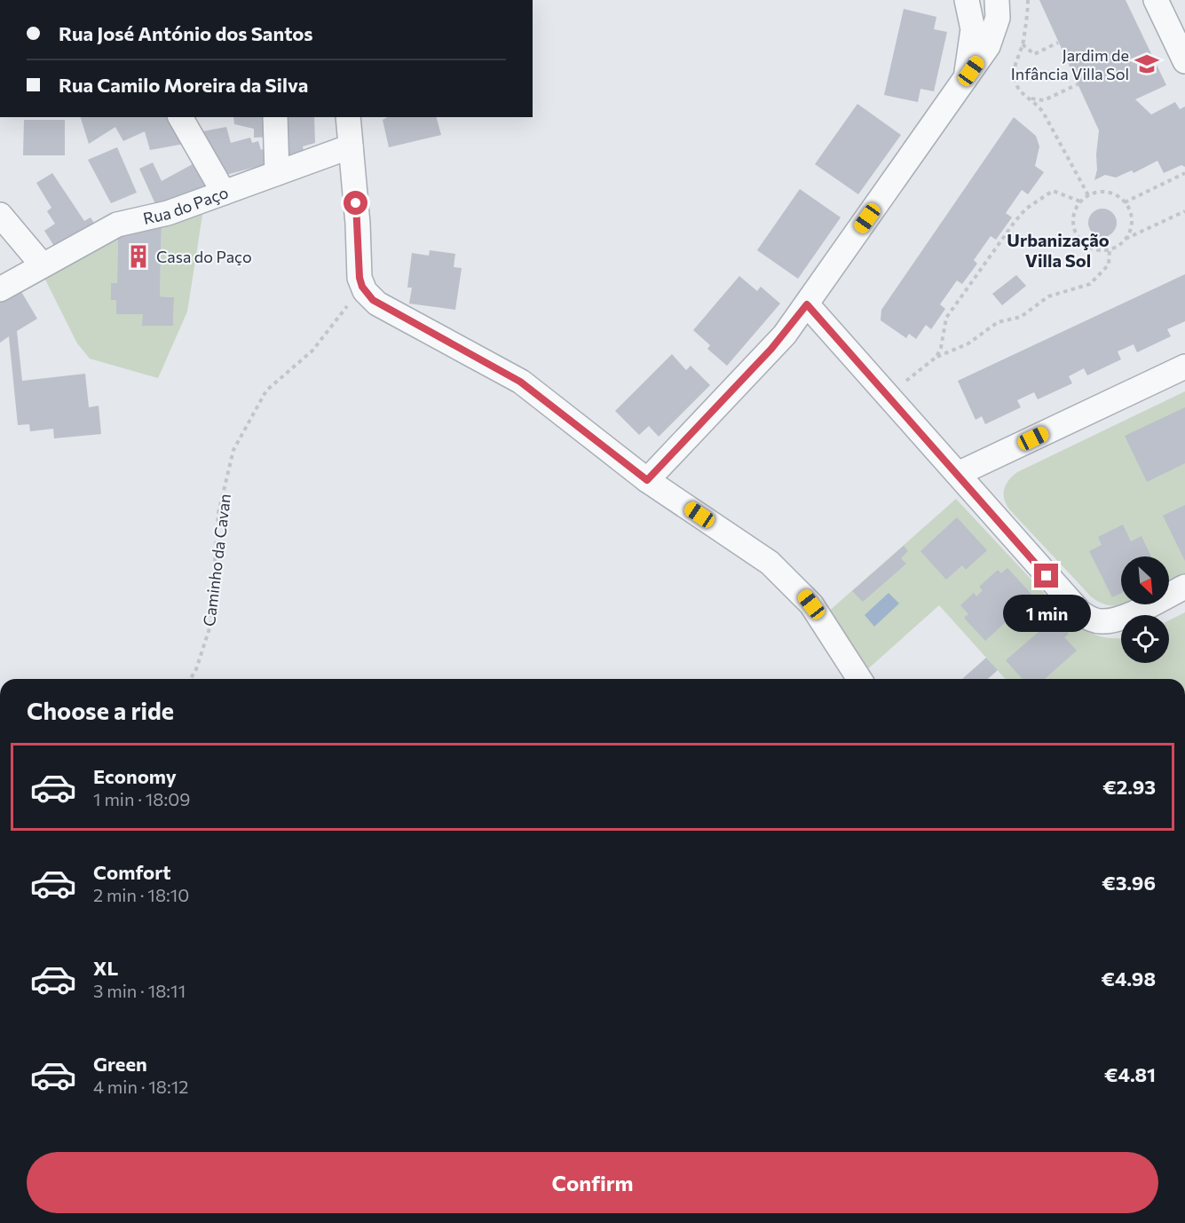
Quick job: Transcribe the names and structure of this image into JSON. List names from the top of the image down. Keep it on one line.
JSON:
{"streets":{"street":["Rua do Paço"],"path":["Caminho da Cavan"]},"districts":["Urbanização Villa Sol"],"places":{"school or university":["Jardim de Infância Villa Sol"],"building":["Casa do Paço"]},"north":"bottom right","page":{"banner":["Rua José António dos Santos","Rua Camilo Moreira da Silva"],"bubble":"1 min","heading":"Choose a ride","list":[{"name":"Economy","note":"1 min · 18:09","value":"€2.93"},{"name":"Comfort","note":"2 min · 18:10","value":"€3.96"},{"name":"XL","note":"3 min · 18:11","value":"€4.98"},{"name":"Green","note":"4 min · 18:12","value":"€4.81"}],"buttons":"Confirm"}}
